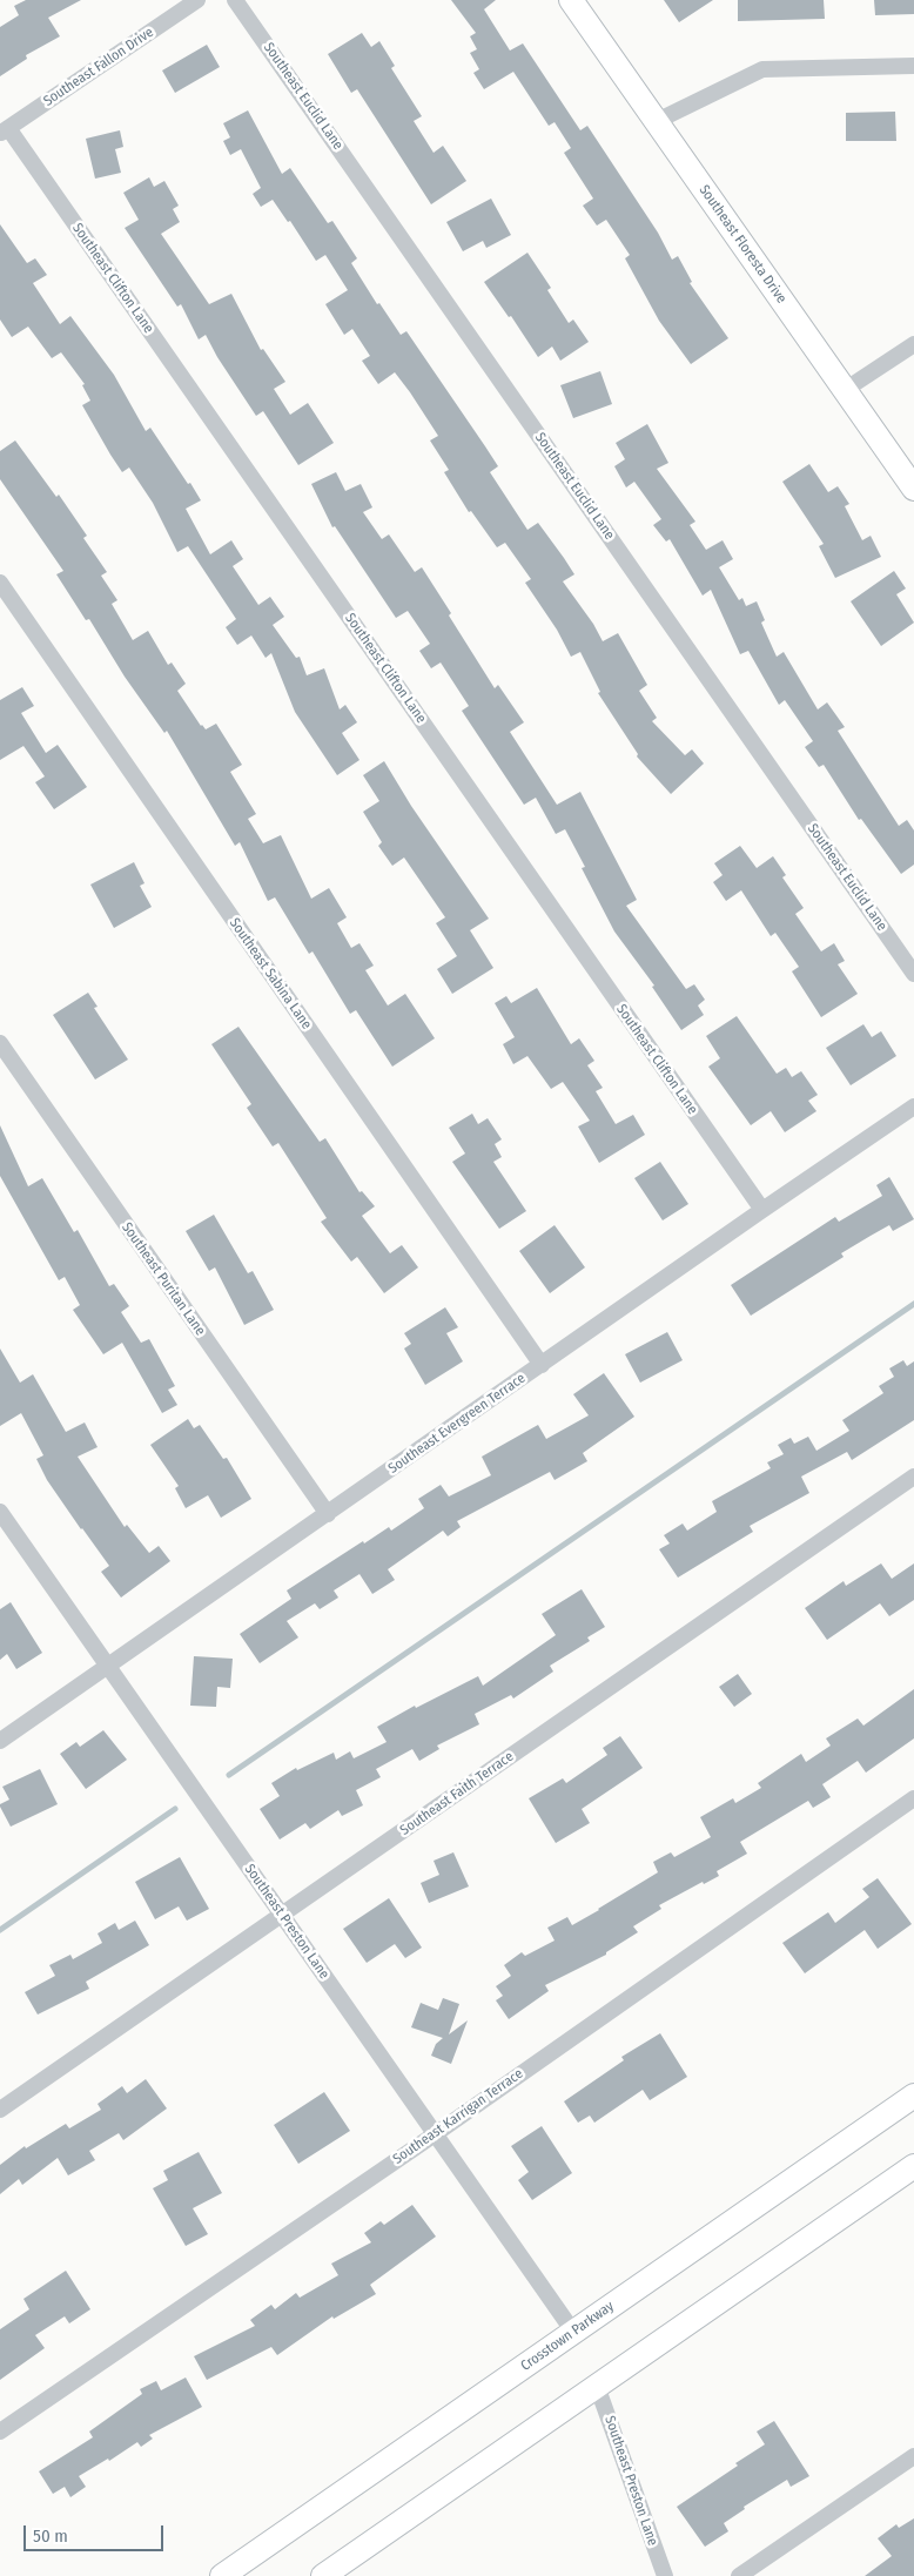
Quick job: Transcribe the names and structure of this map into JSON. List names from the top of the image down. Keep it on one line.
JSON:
{"streets":{"main road":["Southeast Floresta Drive","Crosstown Parkway"],"street":["Southeast Fallon Drive","Southeast Euclid Lane","Southeast Clifton Lane","Southeast Sabina Lane","Southeast Puritan Lane","Southeast Evergreen Terrace","Southeast Faith Terrace","Southeast Preston Lane","Southeast Karrigan Terrace"]},"crossings":[["Southeast Fallon Drive","Southeast Clifton Lane"],["Southeast Clifton Lane","Southeast Evergreen Terrace"],["Southeast Sabina Lane","Southeast Evergreen Terrace"],["Southeast Puritan Lane","Southeast Evergreen Terrace"],["Southeast Evergreen Terrace","Southeast Preston Lane"],["Southeast Faith Terrace","Southeast Preston Lane"],["Southeast Preston Lane","Southeast Karrigan Terrace"],["Southeast Preston Lane","Crosstown Parkway"]],"scale_bar":"50 m"}
